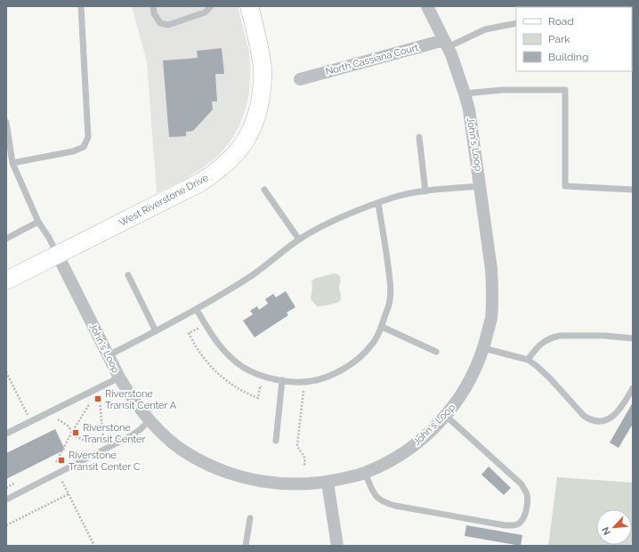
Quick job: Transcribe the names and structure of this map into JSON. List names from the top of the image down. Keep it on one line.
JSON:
{"streets":{"street":["North Cassiana Court","John's Loop","West Riverstone Drive"]},"crossings":[["North Cassiana Court","John's Loop"],["John's Loop","West Riverstone Drive"]],"places":{"transit":["Riverstone Transit Center A","Riverstone Transit Center","Riverstone Transit Center C"]},"legend":["Road","Park","Building"],"north":"bottom left"}
